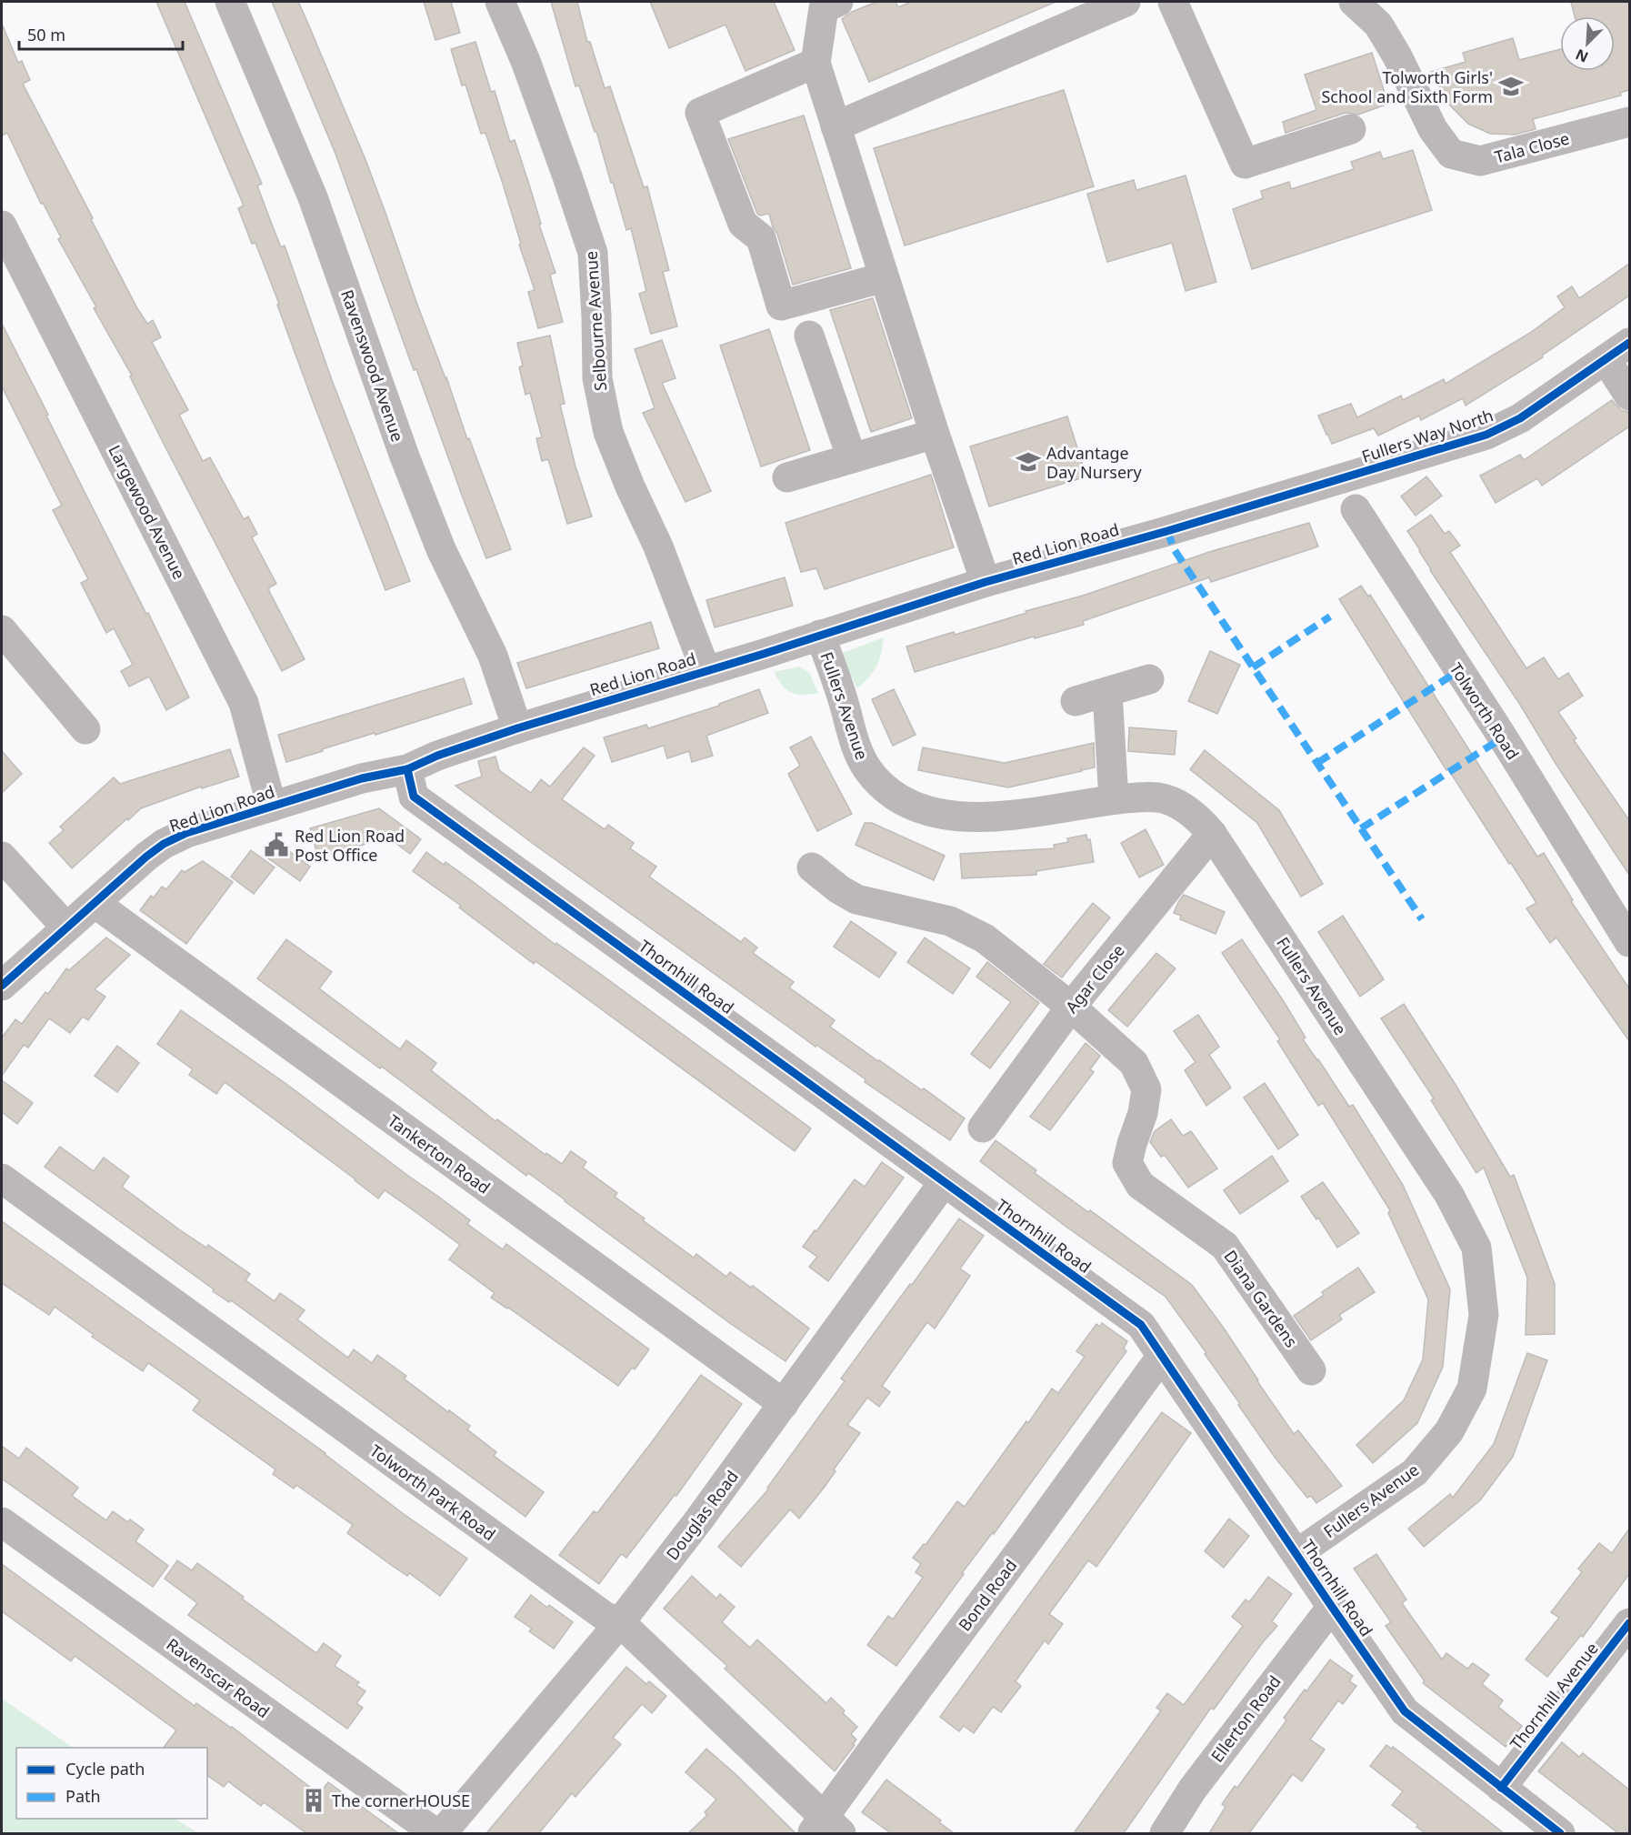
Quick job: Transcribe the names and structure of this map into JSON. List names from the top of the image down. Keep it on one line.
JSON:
{"streets":{"street":["Tala Close","Selbourne Avenue","Ravenswood Avenue","Fullers Way North","Largewood Avenue","Red Lion Road","Fullers Avenue","Tolworth Road","Thornhill Road","Agar Close","Tankerton Road","Diana Gardens","Tolworth Park Road","Douglas Road","Bond Road","Ravenscar Road","Thornhill Avenue","Ellerton Road"]},"crossings":[["Selbourne Avenue","Red Lion Road"],["Ravenswood Avenue","Red Lion Road"],["Fullers Way North","Red Lion Road"],["Largewood Avenue","Red Lion Road"],["Red Lion Road","Fullers Avenue"],["Red Lion Road","Thornhill Road"],["Red Lion Road","Tankerton Road"],["Fullers Avenue","Thornhill Road"],["Fullers Avenue","Agar Close"],["Thornhill Road","Douglas Road"],["Thornhill Road","Bond Road"],["Thornhill Road","Thornhill Avenue"],["Thornhill Road","Ellerton Road"],["Agar Close","Diana Gardens"],["Tankerton Road","Douglas Road"],["Tolworth Park Road","Douglas Road"],["Tolworth Park Road","Bond Road"]],"places":{"school or university":["Tolworth Girls' School and Sixth Form","Advantage Day Nursery"],"public building":["Red Lion Road Post Office"],"building":["The cornerHOUSE"]},"legend":["Cycle path","Path"],"scale_bar":"50 m","north":"bottom left"}
